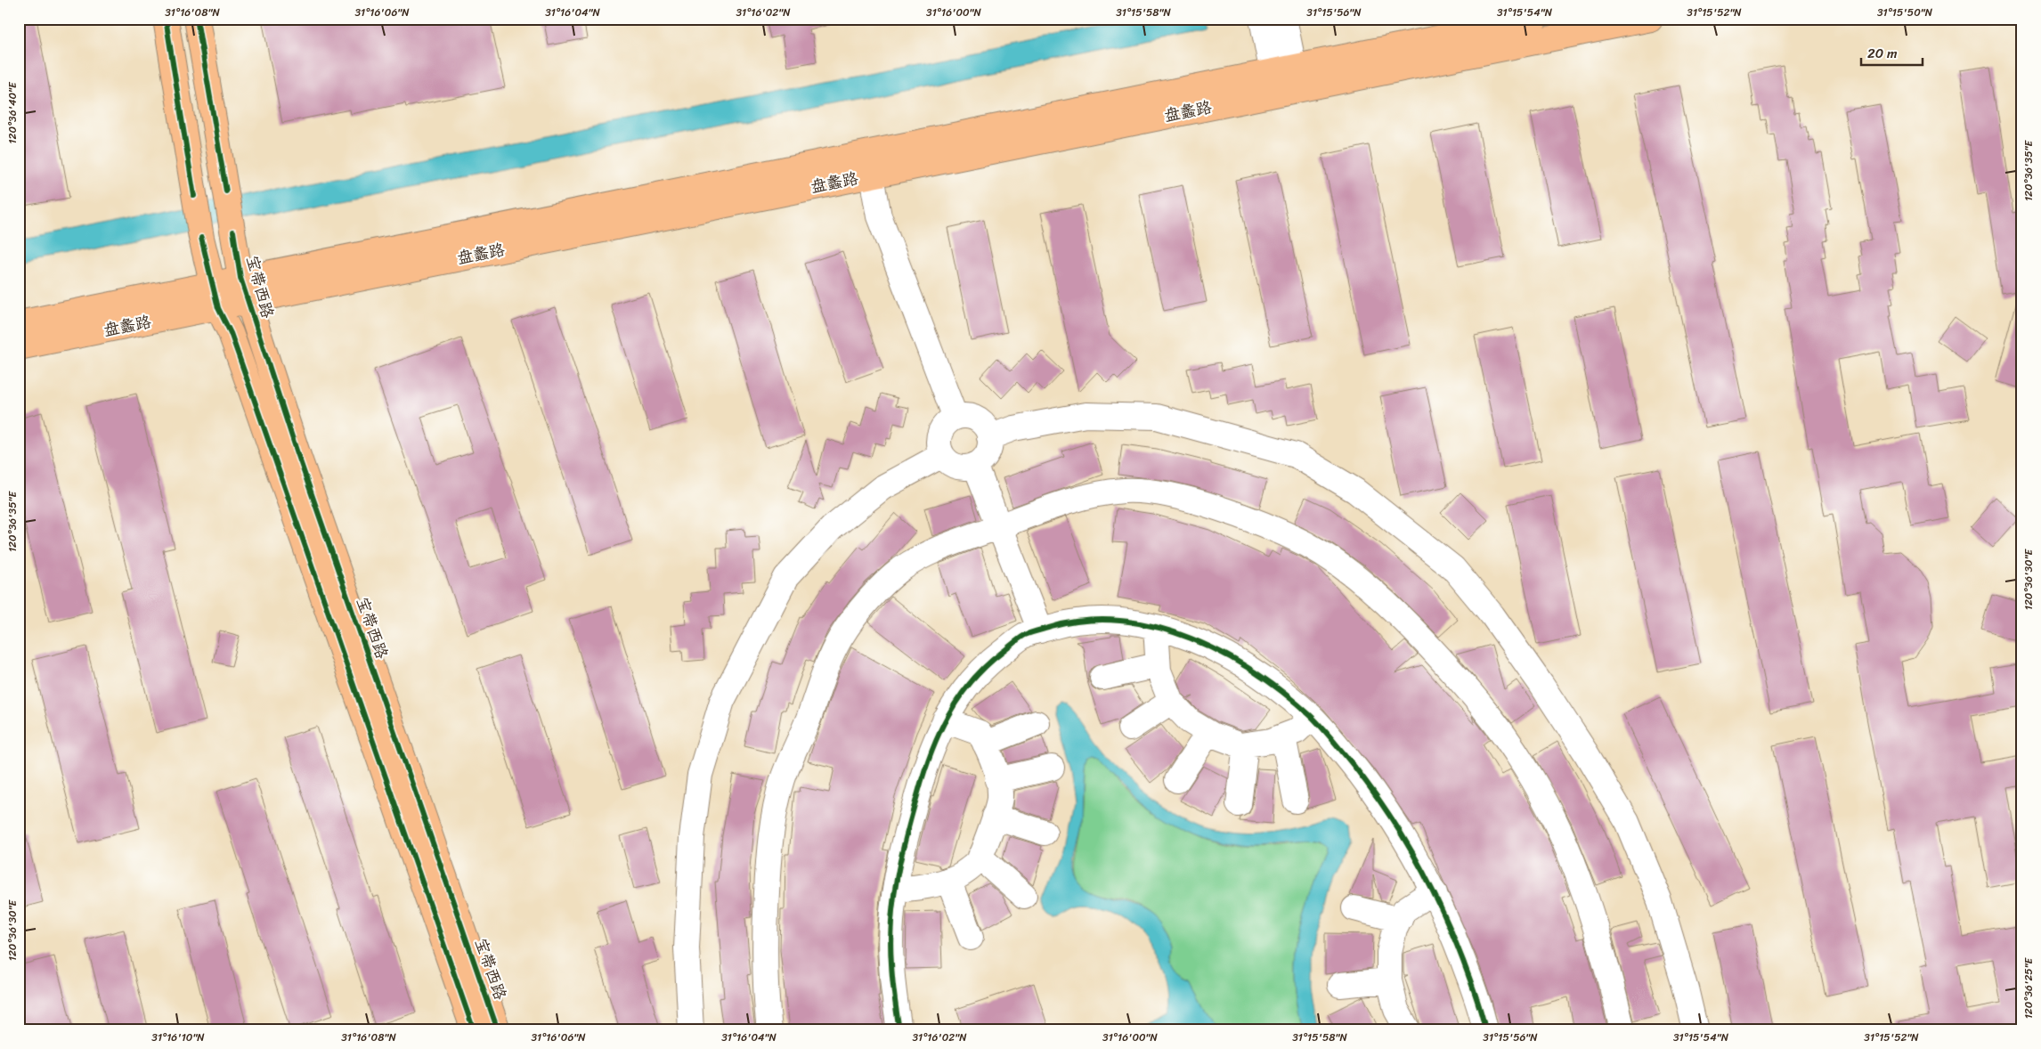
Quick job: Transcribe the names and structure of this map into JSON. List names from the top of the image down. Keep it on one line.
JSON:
{"streets":{"main road":["盘蠡路","宝带西路"]},"crossings":[["盘蠡路","宝带西路"]],"scale_bar":"20 m","coordinates":["31°16'08\"N","31°16'06\"N","31°16'04\"N","31°16'02\"N","31°16'00\"N","31°15'58\"N","31°15'56\"N","31°15'54\"N","31°15'52\"N","31°15'50\"N","120°36'40\"E","120°36'35\"E","120°36'30\"E","120°36'25\"E","31°16'10\"N"]}
